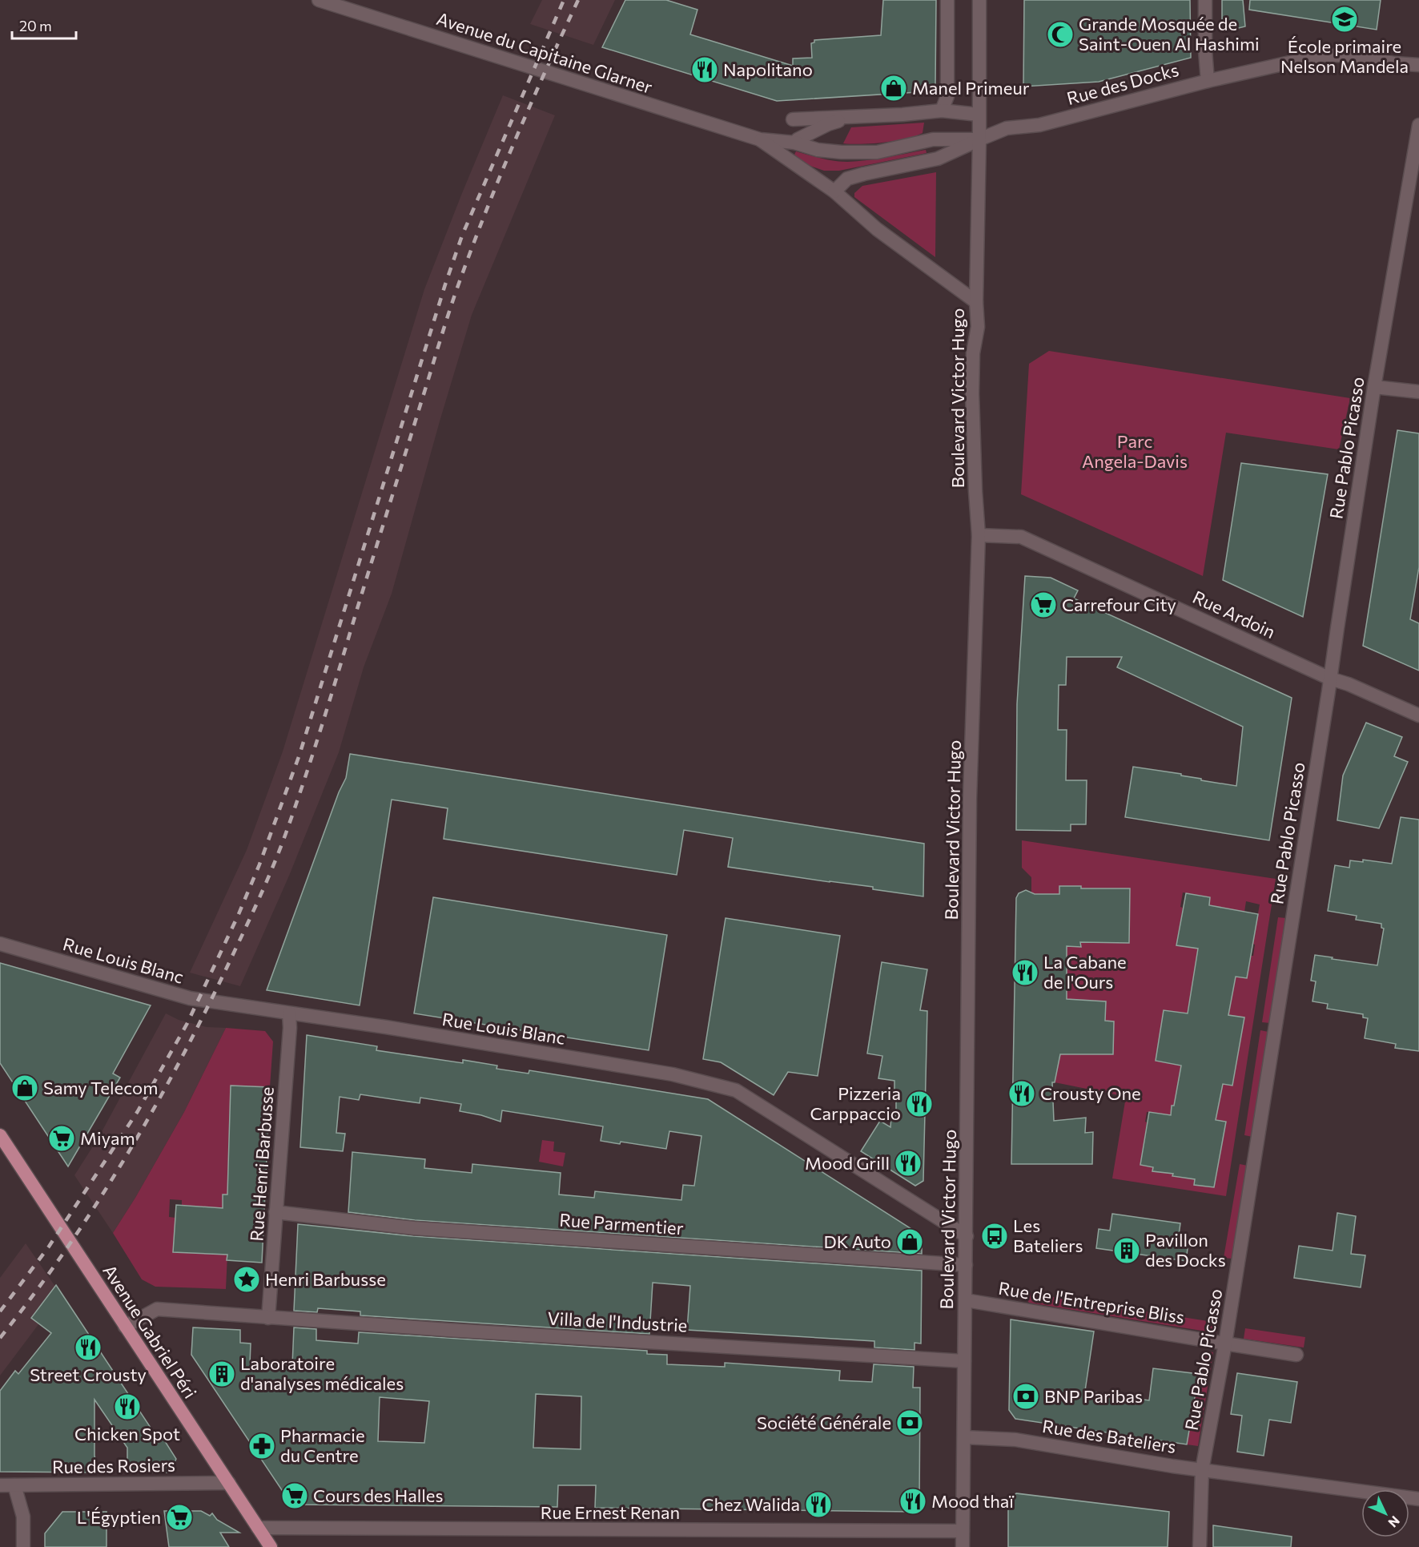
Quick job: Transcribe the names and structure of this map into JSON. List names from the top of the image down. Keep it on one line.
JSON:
{"streets":{"main road":["Avenue Gabriel Péri"],"street":["Avenue du Capitaine Glarner","Rue des Docks","Boulevard Victor Hugo","Rue Pablo Picasso","Rue Ardoin","Rue Louis Blanc","Rue Henri Barbusse","Rue Parmentier","Rue de l'Entreprise Bliss","Villa de l'Industrie","Rue des Bateliers","Rue des Rosiers","Rue Ernest Renan"]},"crossings":[["Rue des Docks","Boulevard Victor Hugo"],["Boulevard Victor Hugo","Rue Ardoin"],["Boulevard Victor Hugo","Rue Louis Blanc"],["Boulevard Victor Hugo","Rue Parmentier"],["Boulevard Victor Hugo","Rue de l'Entreprise Bliss"],["Boulevard Victor Hugo","Villa de l'Industrie"],["Boulevard Victor Hugo","Rue des Bateliers"],["Boulevard Victor Hugo","Rue Ernest Renan"],["Rue Pablo Picasso","Rue Ardoin"],["Rue Pablo Picasso","Rue de l'Entreprise Bliss"],["Rue Pablo Picasso","Rue des Bateliers"],["Rue Louis Blanc","Rue Henri Barbusse"],["Rue Henri Barbusse","Rue Parmentier"],["Rue Henri Barbusse","Villa de l'Industrie"],["Villa de l'Industrie","Avenue Gabriel Péri"],["Avenue Gabriel Péri","Rue des Rosiers"],["Avenue Gabriel Péri","Rue Ernest Renan"]],"parks":["Parc Angela-Davis"],"places":{"school or university":["École primaire Nelson Mandela"],"mosque":["Grande Mosquée de Saint-Ouen Al Hashimi"],"restaurant":["Napolitano","La Cabane de l'Ours","Crousty One","Pizzeria Carppaccio","Mood Grill","Street Crousty","Chicken Spot","Mood thaï","Chez Walida"],"shop":["Manel Primeur","Samy Telecom","DK Auto"],"supermarket":["Carrefour City","Miyam","Cours des Halles","L'Égyptien"],"bus stop":["Les Bateliers"],"building":["Pavillon des Docks","Laboratoire d'analyses médicales"],"place":["Henri Barbusse"],"bank":["BNP Paribas","Société Générale"],"pharmacy":["Pharmacie du Centre"]},"scale_bar":"20 m","north":"bottom right"}
